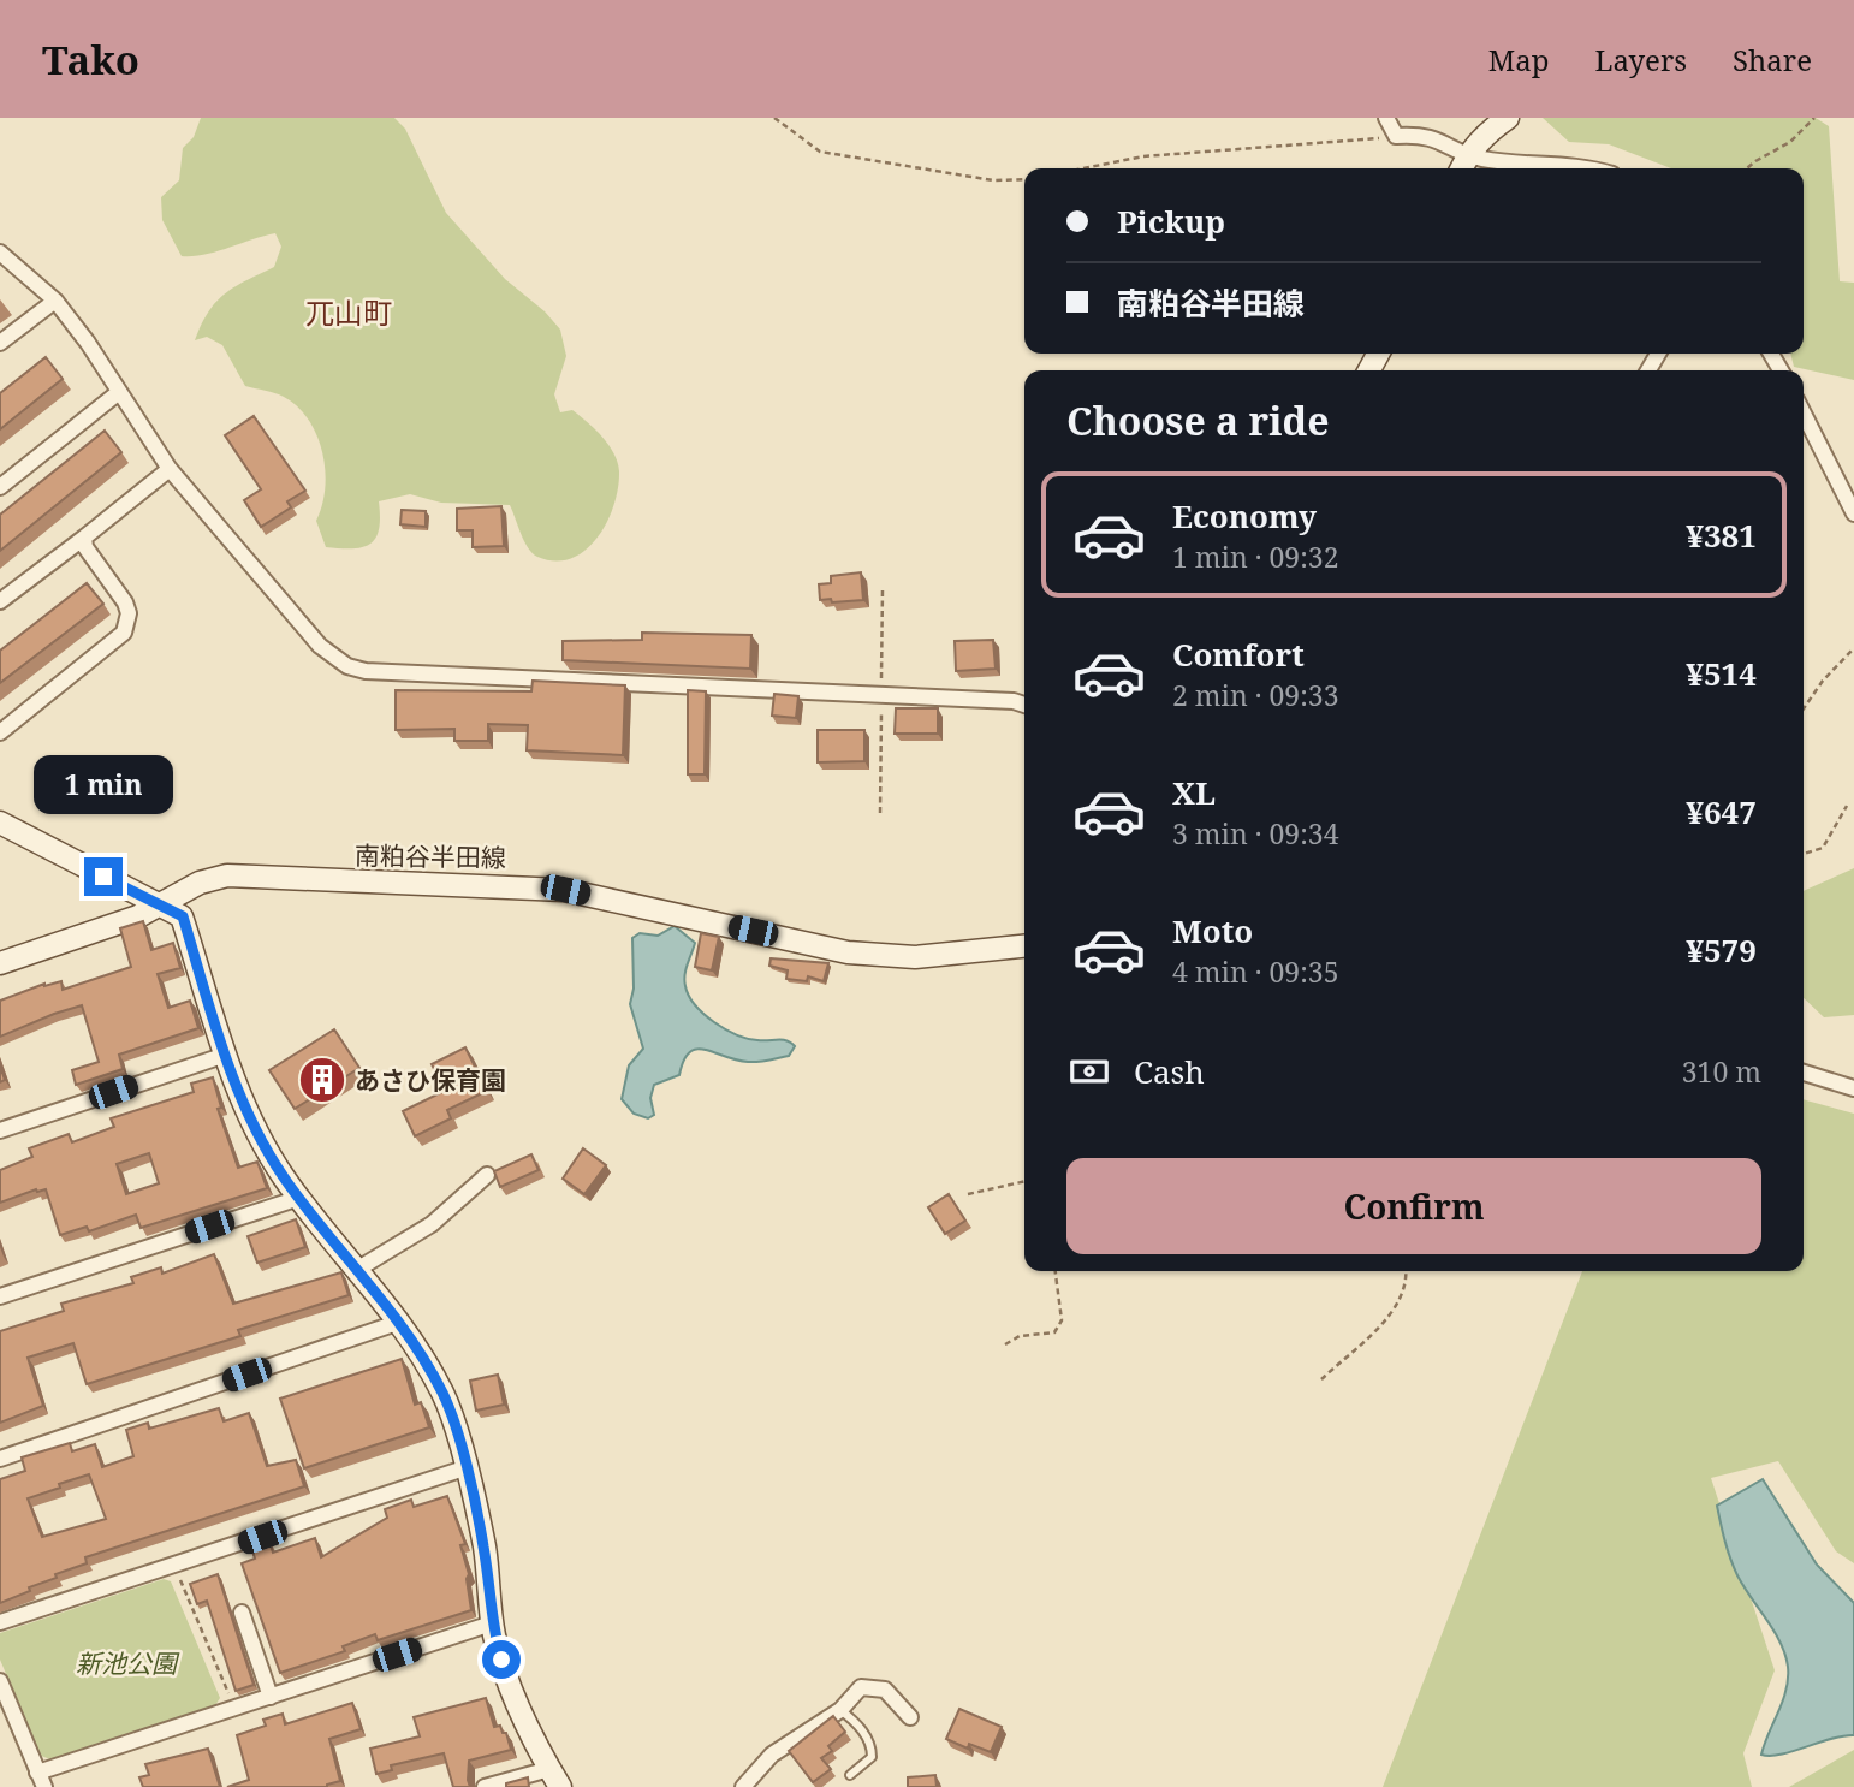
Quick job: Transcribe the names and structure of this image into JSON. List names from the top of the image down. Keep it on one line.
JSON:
{"streets":{"main road":["南粕谷半田線"]},"districts":["兀山町"],"parks":["新池公園"],"places":{"building":["あさひ保育園"]},"page":{"header":"Tako","nav":["Map","Layers","Share"],"banner":["Pickup","南粕谷半田線"],"heading":"Choose a ride","list":[{"name":"Economy","note":"1 min · 09:32","value":"¥381"},{"name":"Comfort","note":"2 min · 09:33","value":"¥514"},{"name":"XL","note":"3 min · 09:34","value":"¥647"},{"name":"Moto","note":"4 min · 09:35","value":"¥579"}],"bubble":"1 min","pay":["Cash","310 m"],"buttons":"Confirm"}}
